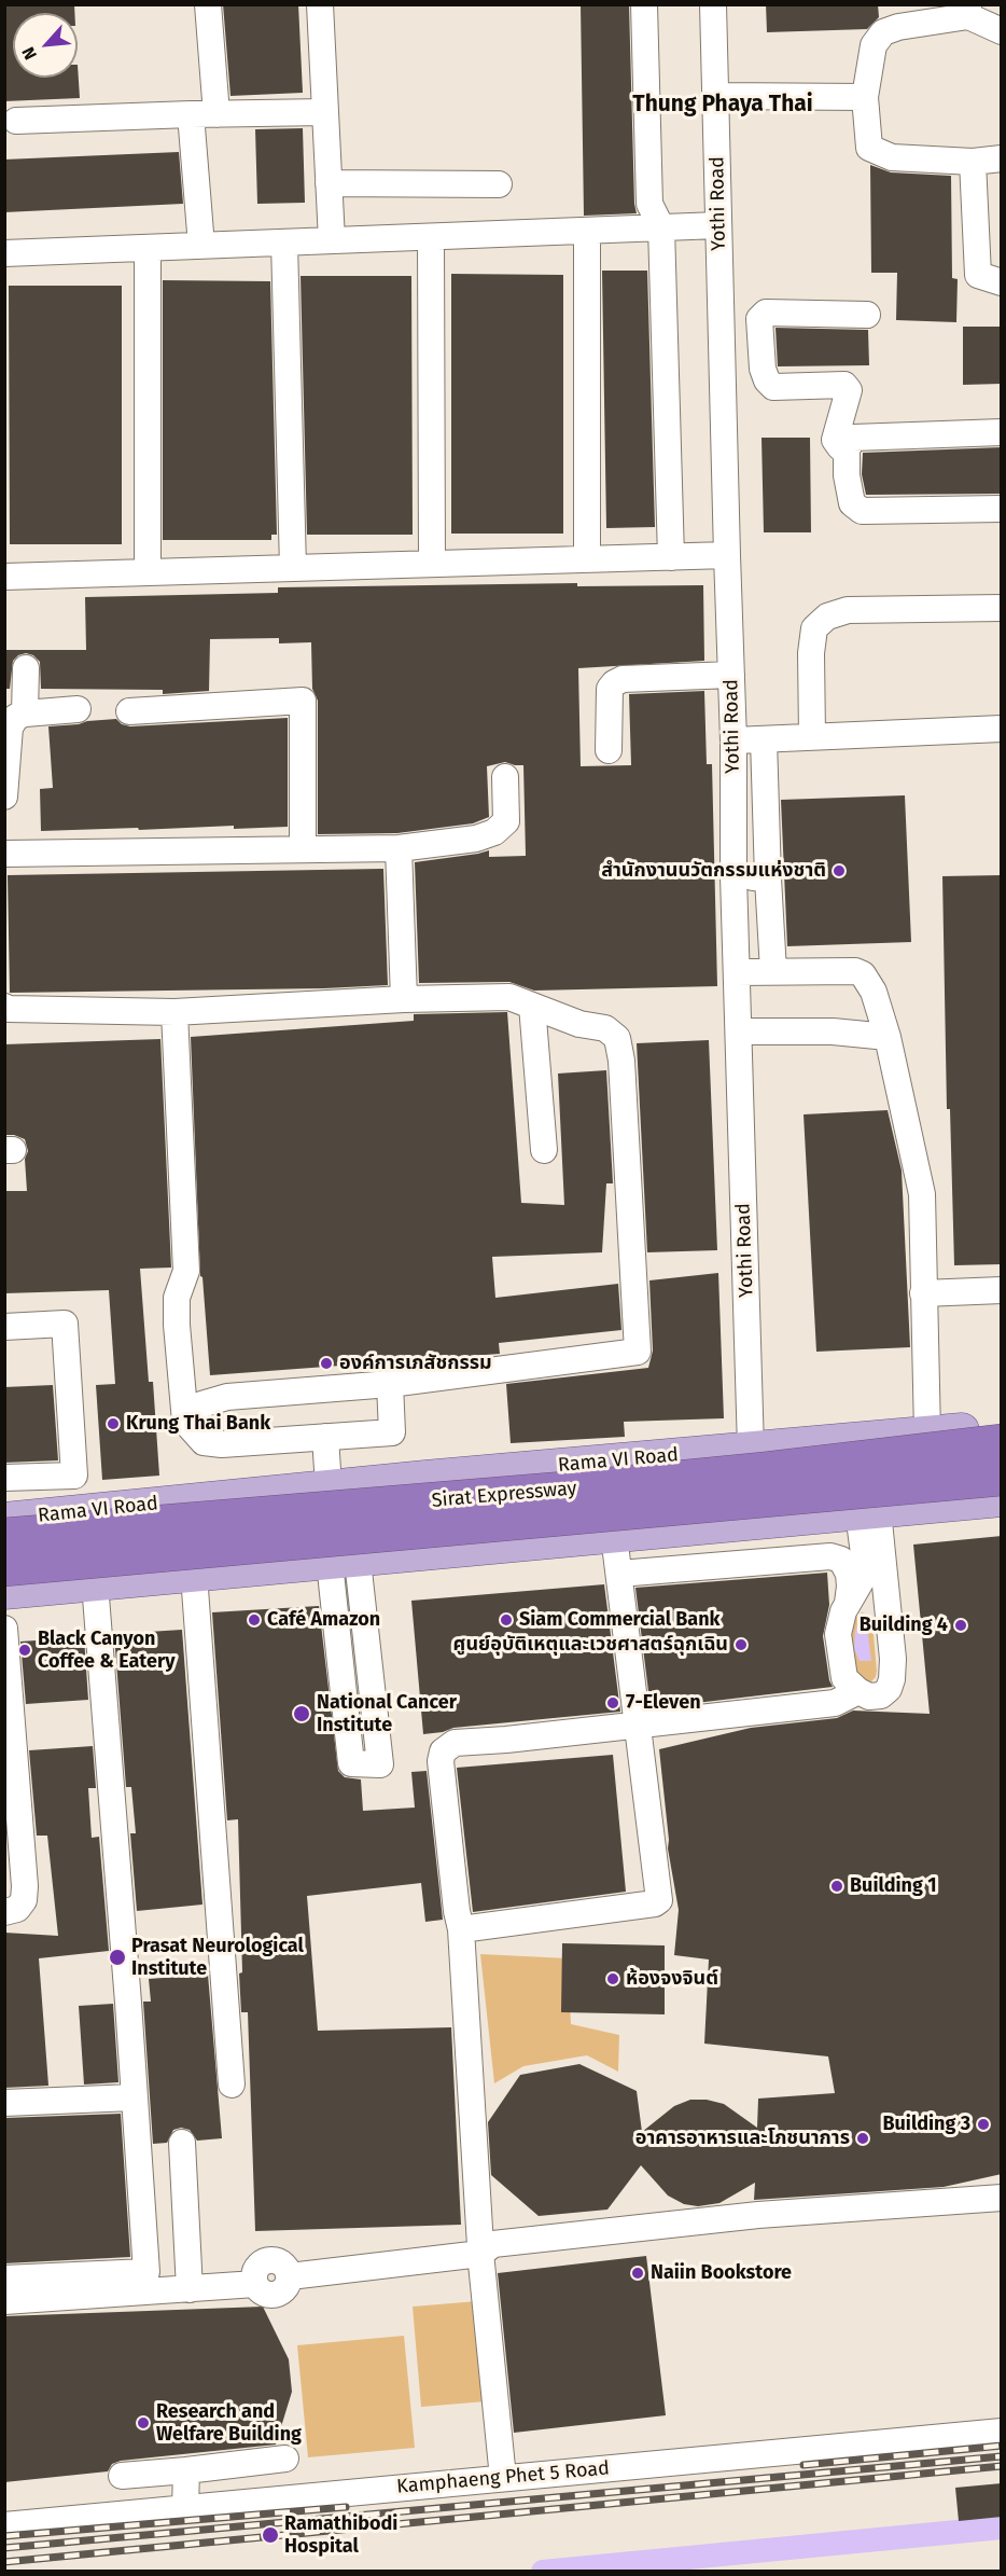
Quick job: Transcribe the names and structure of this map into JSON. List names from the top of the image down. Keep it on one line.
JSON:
{"streets":{"highway":["Sirat Expressway"],"main road":["Rama VI Road"],"street":["Yothi Road","Kamphaeng Phet 5 Road"]},"crossings":[["Yothi Road","Rama VI Road"]],"districts":["Thung Phaya Thai"],"places":["สำนักงานนวัตกรรมแห่งชาติ","องค์การเภสัชกรรม","Krung Thai Bank","Café Amazon","Siam Commercial Bank","Building 4","ศูนย์อุบัติเหตุและเวชศาสตร์ฉุกเฉิน","Black Canyon Coffee & Eatery","7-Eleven","National Cancer Institute","Building 1","Prasat Neurological Institute","ห้องจงจินต์","Building 3","อาคารอาหารและโภชนาการ","Naiin Bookstore","Research and Welfare Building","Ramathibodi Hospital"],"north":"bottom left"}
